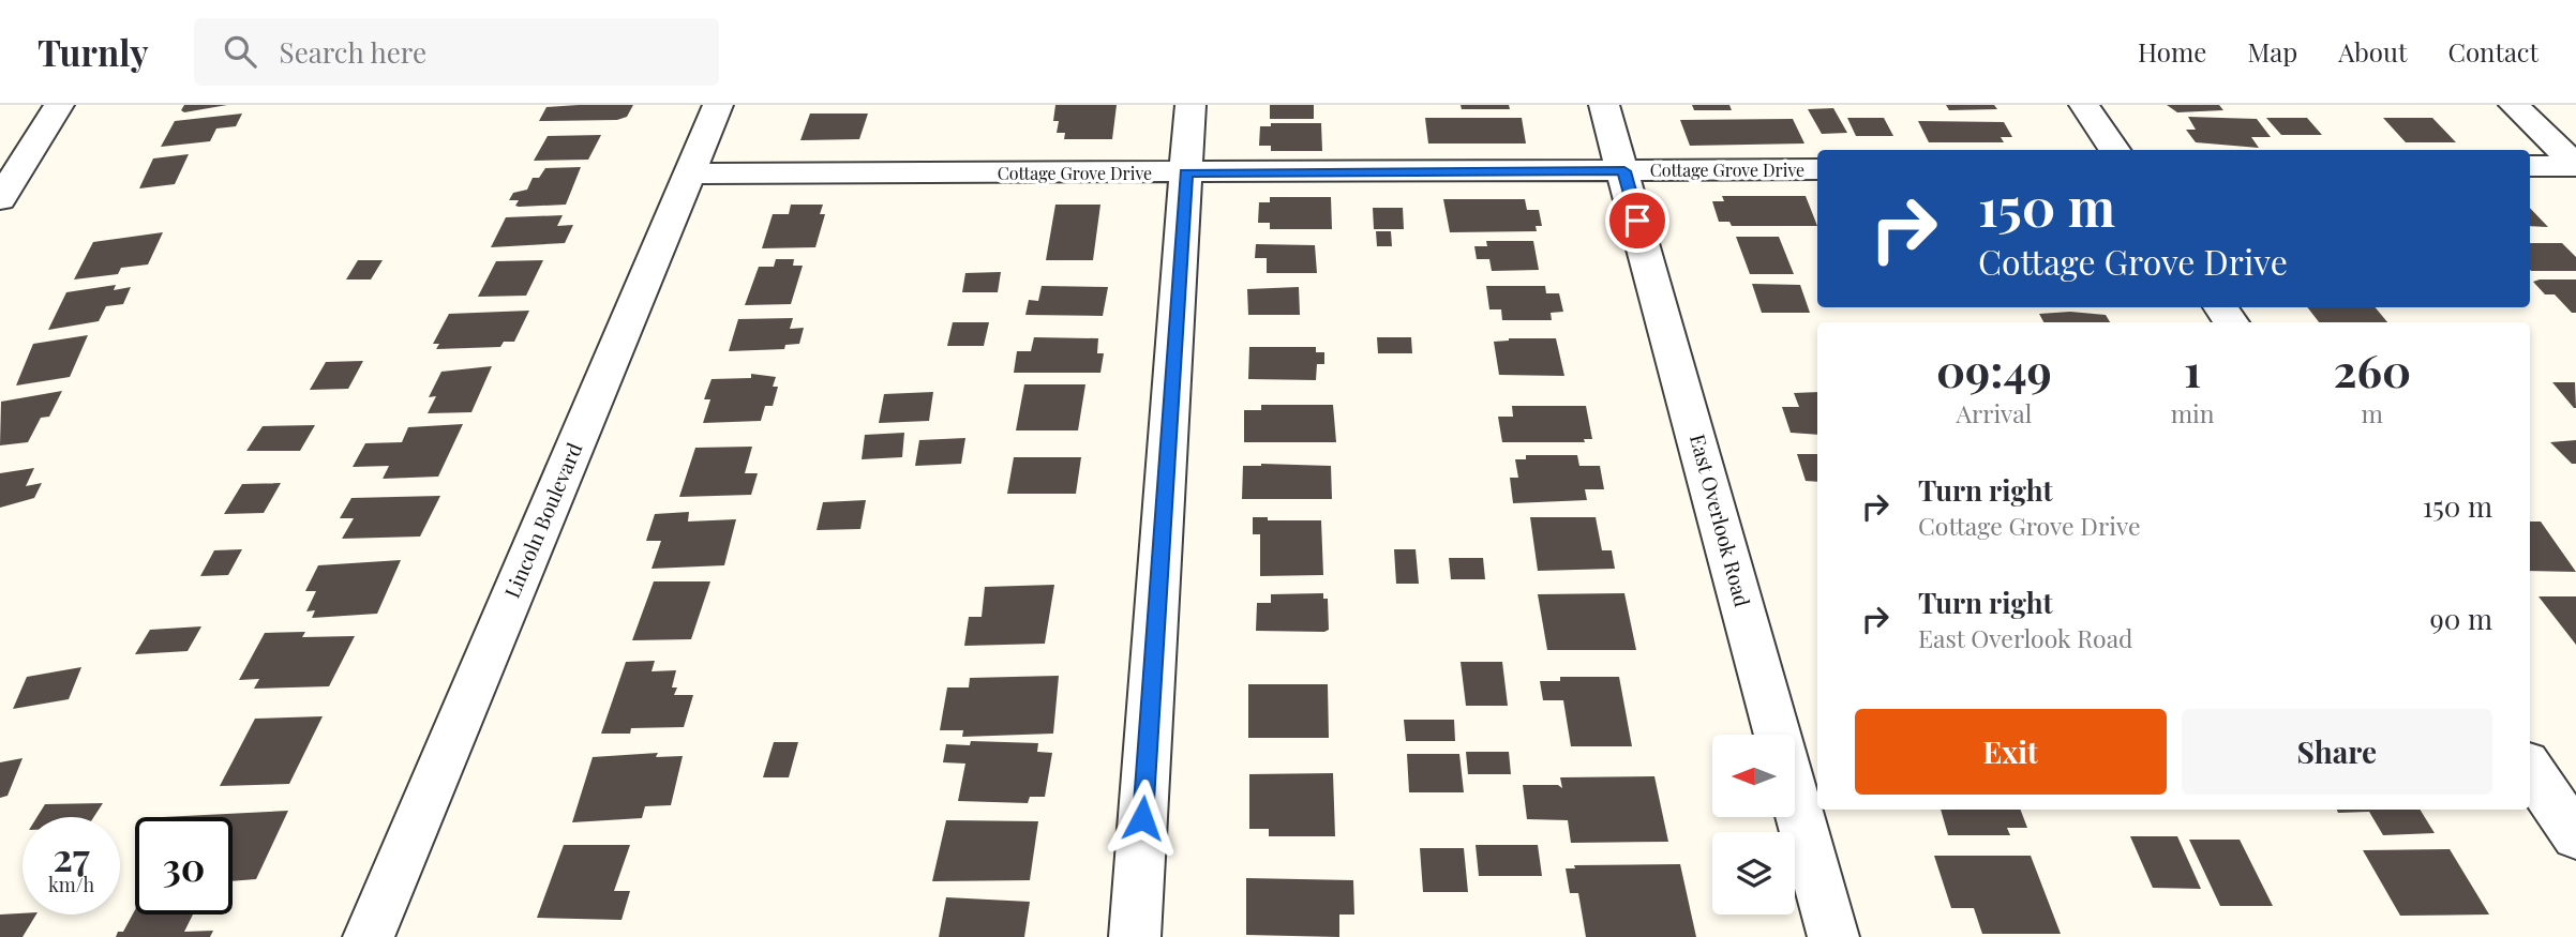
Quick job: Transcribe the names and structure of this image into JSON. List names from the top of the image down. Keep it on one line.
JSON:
{"streets":{"street":["Cottage Grove Drive","Lincoln Boulevard","East Overlook Road"]},"crossings":[["Cottage Grove Drive","Lincoln Boulevard"],["Cottage Grove Drive","East Overlook Road"]],"north":"left","page":{"header":"Turnly","search":"Search here","nav":["Home","Map","About","Contact"],"turn":["150 m","Cottage Grove Drive"],"eta":["09:49","Arrival","1","min","260","m"],"list":[{"name":"Turn right","note":"Cottage Grove Drive","value":"150 m"},{"name":"Turn right","note":"East Overlook Road","value":"90 m"}],"buttons":["Exit","Share"],"speed":"27 km/h","limit":"30"}}
